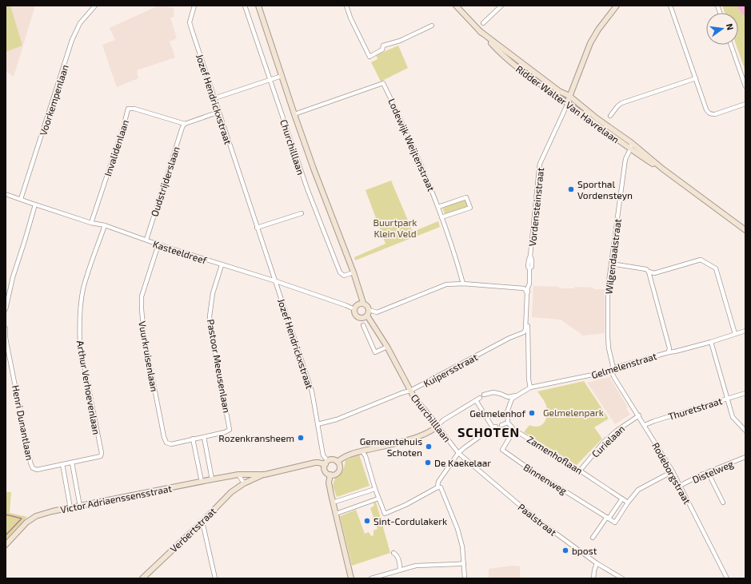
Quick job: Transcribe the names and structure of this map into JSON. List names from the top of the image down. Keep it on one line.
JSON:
{"streets":{"street":["Jozef Hendrickxstraat","Voorkempenlaan","Ridder Walter Van Havrelaan","Lodewijk Weijtenstraat","Churchilllaan","Invalidenlaan","Oudstrijderslaan","Vordensteinstraat","Kasteeldreef","Wilgendaalstraat","Vuurkruisenlaan","Gelmelenstraat","Pastoor Meeusenlaan","Kuipersstraat","Arthur Verhoevenlaan","Thuretstraat","Henri Dunantlaan","Curielaan","Zamenhoflaan","Distelweg","Rodeborgstraat","Binnenweg","Victor Adriaenssensstraat","Paalstraat","Verbertstraat"]},"crossings":[["Jozef Hendrickxstraat","Kasteeldreef"],["Jozef Hendrickxstraat","Kuipersstraat"],["Jozef Hendrickxstraat","Verbertstraat"],["Voorkempenlaan","Kasteeldreef"],["Ridder Walter Van Havrelaan","Vordensteinstraat"],["Ridder Walter Van Havrelaan","Wilgendaalstraat"],["Lodewijk Weijtenstraat","Churchilllaan"],["Lodewijk Weijtenstraat","Kuipersstraat"],["Churchilllaan","Kasteeldreef"],["Churchilllaan","Kuipersstraat"],["Churchilllaan","Paalstraat"],["Invalidenlaan","Oudstrijderslaan"],["Invalidenlaan","Kasteeldreef"],["Oudstrijderslaan","Kasteeldreef"],["Vordensteinstraat","Gelmelenstraat"],["Kasteeldreef","Vuurkruisenlaan"],["Kasteeldreef","Pastoor Meeusenlaan"],["Kasteeldreef","Arthur Verhoevenlaan"],["Wilgendaalstraat","Gelmelenstraat"],["Wilgendaalstraat","Rodeborgstraat"],["Vuurkruisenlaan","Pastoor Meeusenlaan"],["Gelmelenstraat","Rodeborgstraat"],["Arthur Verhoevenlaan","Henri Dunantlaan"],["Thuretstraat","Rodeborgstraat"],["Curielaan","Zamenhoflaan"],["Curielaan","Rodeborgstraat"],["Zamenhoflaan","Binnenweg"],["Distelweg","Rodeborgstraat"],["Victor Adriaenssensstraat","Verbertstraat"]],"districts":["SCHOTEN"],"parks":["Buurtpark Klein Veld","Gelmelenpark"],"places":["Sporthal Vordensteyn","Gelmelenhof","Rozenkransheem","Gemeentehuis Schoten","De Kaekelaar","Sint-Cordulakerk","bpost"],"north":"right"}
